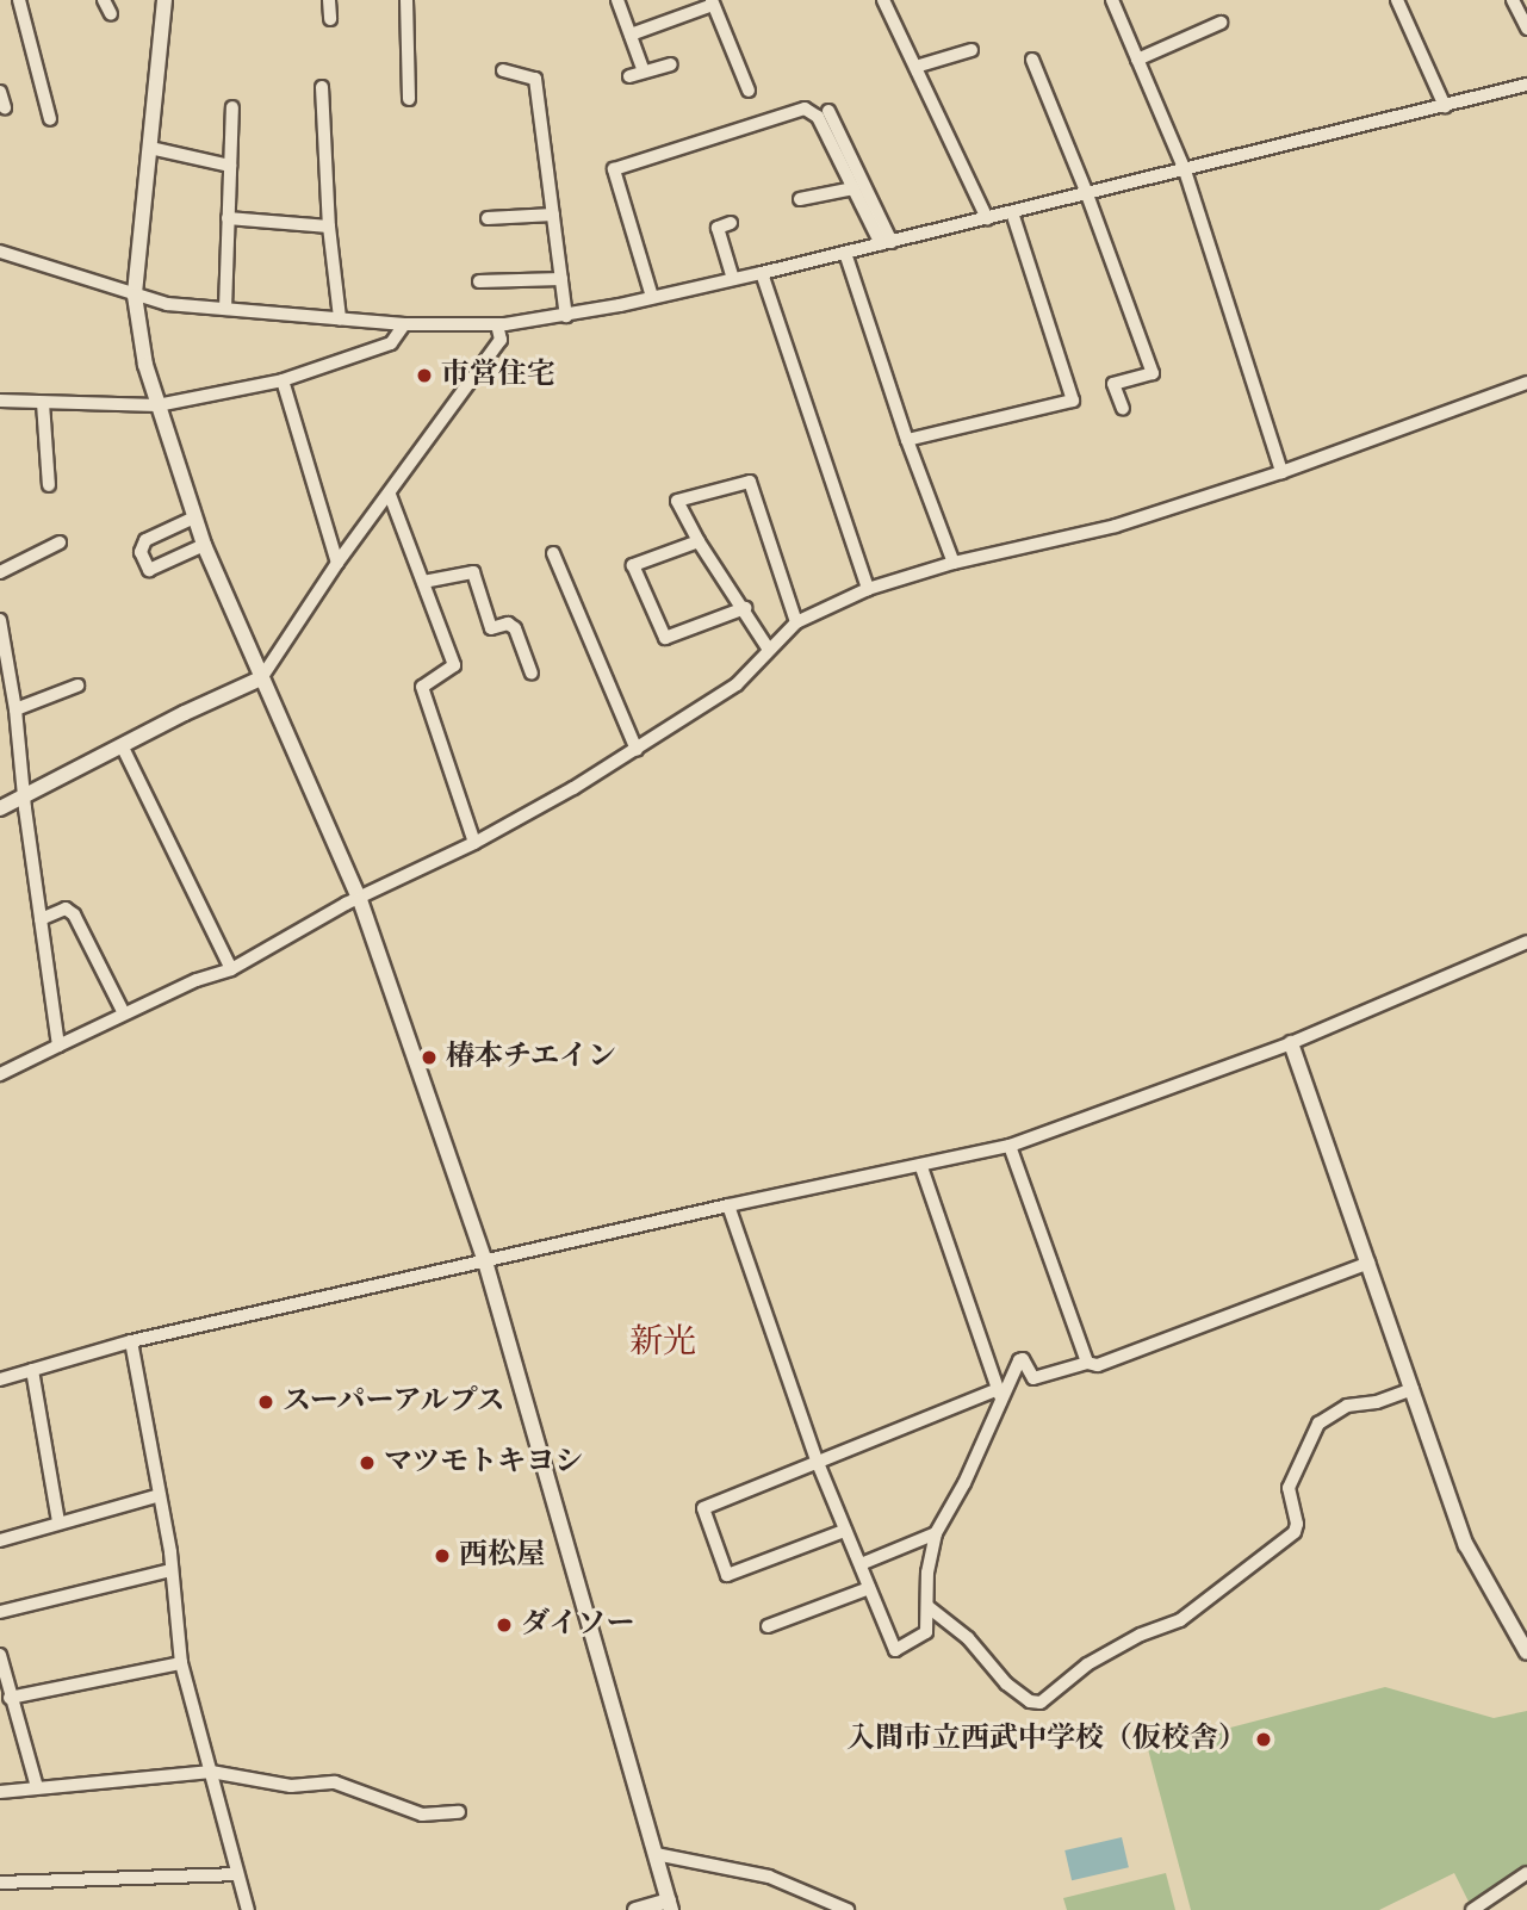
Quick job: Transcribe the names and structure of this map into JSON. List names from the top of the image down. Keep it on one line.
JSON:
{"districts":["新光"],"places":["市営住宅","椿本チエイン","スーパーアルプス","マツモトキヨシ","西松屋","ダイソー","入間市立西武中学校（仮校舎）"]}
